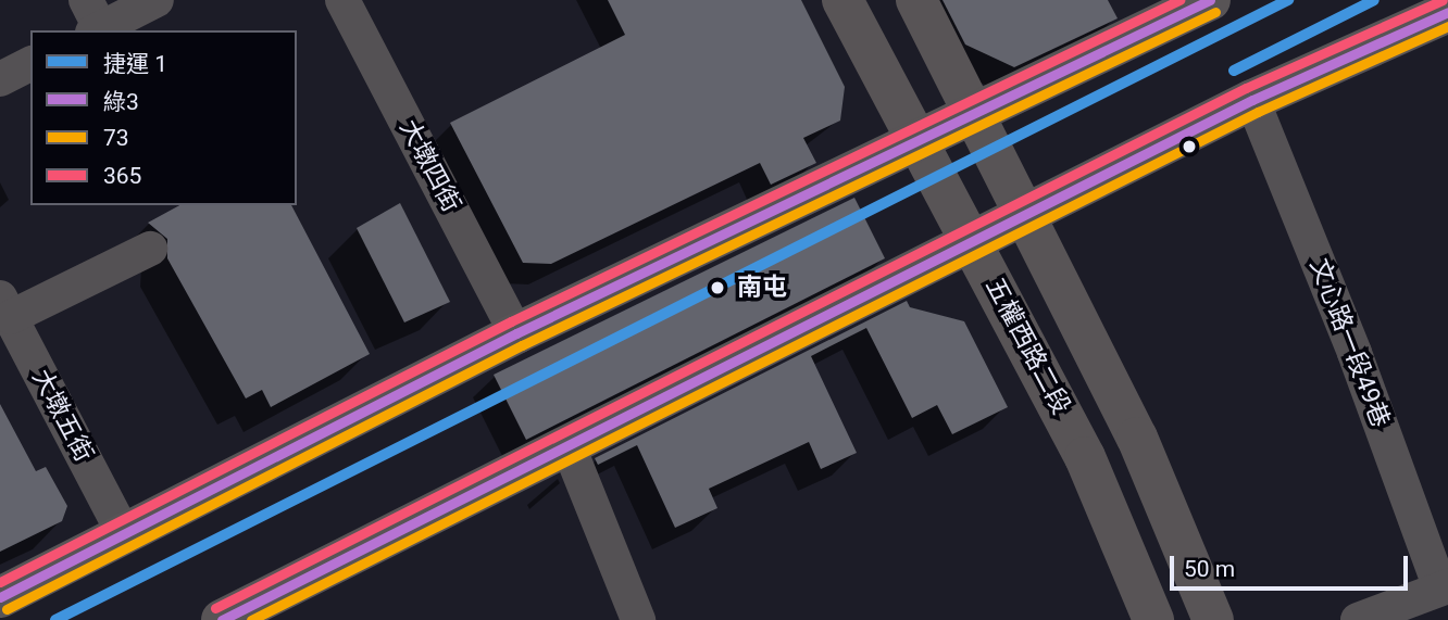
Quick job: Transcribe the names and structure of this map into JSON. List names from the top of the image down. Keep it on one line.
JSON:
{"streets":{"main road":["五權西路二段"],"street":["大墩四街","文心路一段49巷","大墩五街"]},"places":["南屯"],"lines":["metro line 1","transit line 綠3","transit line 365","transit line 73"],"legend":["捷運 1","綠3","73","365"],"scale_bar":"50 m"}
